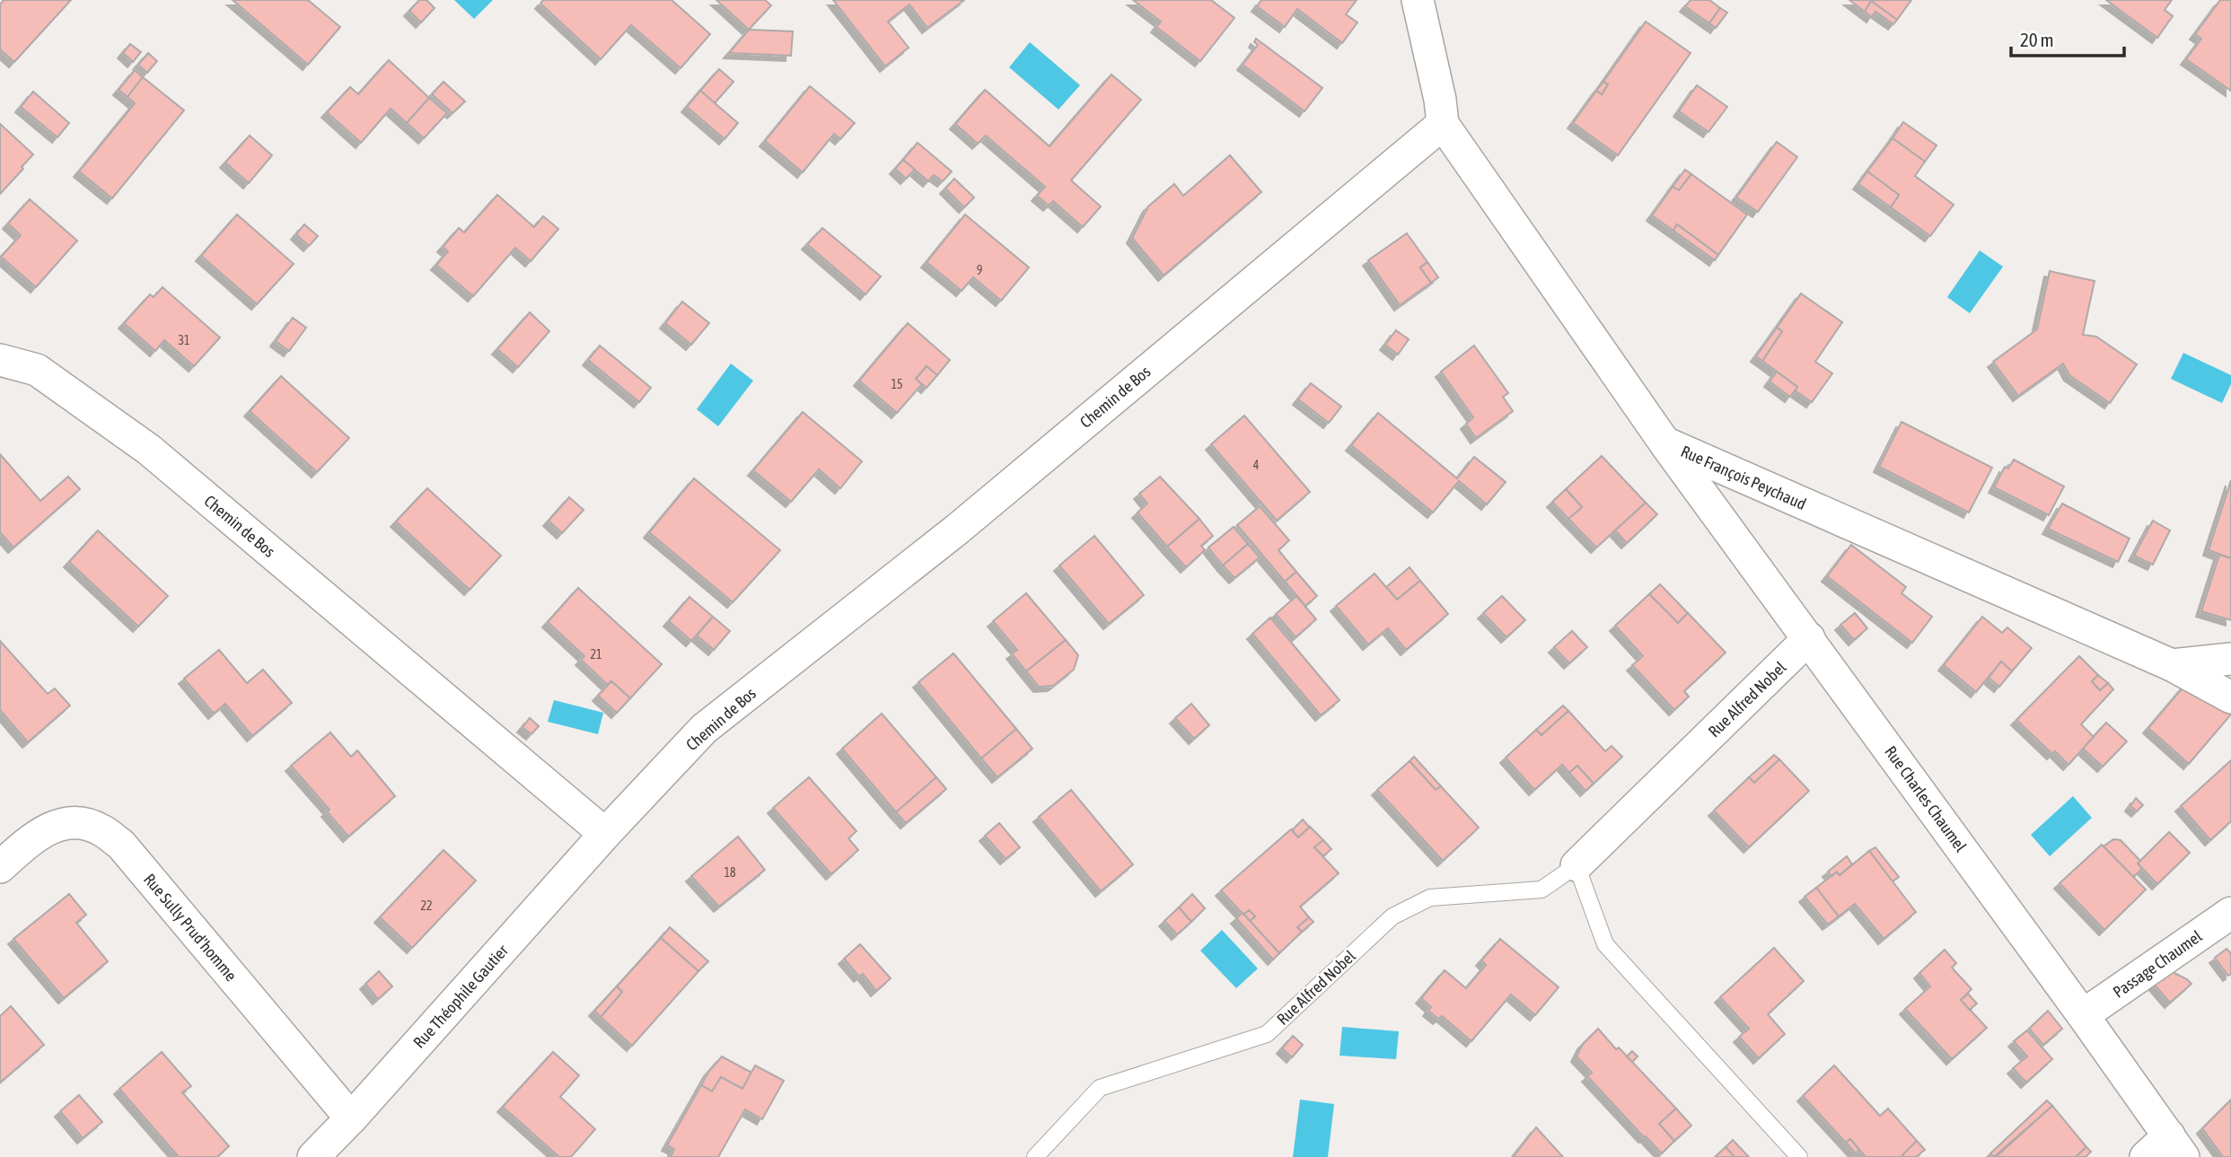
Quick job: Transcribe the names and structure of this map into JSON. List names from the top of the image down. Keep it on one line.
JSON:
{"streets":{"street":["Chemin de Bos","Rue François Peychaud","Rue Alfred Nobel","Rue Charles Chaumel","Rue Sully Prud'homme","Passage Chaumel","Rue Théophile Gautier"]},"crossings":[["Chemin de Bos","Rue François Peychaud"],["Chemin de Bos","Rue Théophile Gautier"],["Rue François Peychaud","Rue Charles Chaumel"],["Rue Alfred Nobel","Rue Charles Chaumel"],["Rue Charles Chaumel","Passage Chaumel"],["Rue Sully Prud'homme","Rue Théophile Gautier"]],"house_numbers":["9","31","15","4","21","18","22"],"scale_bar":"20 m"}
